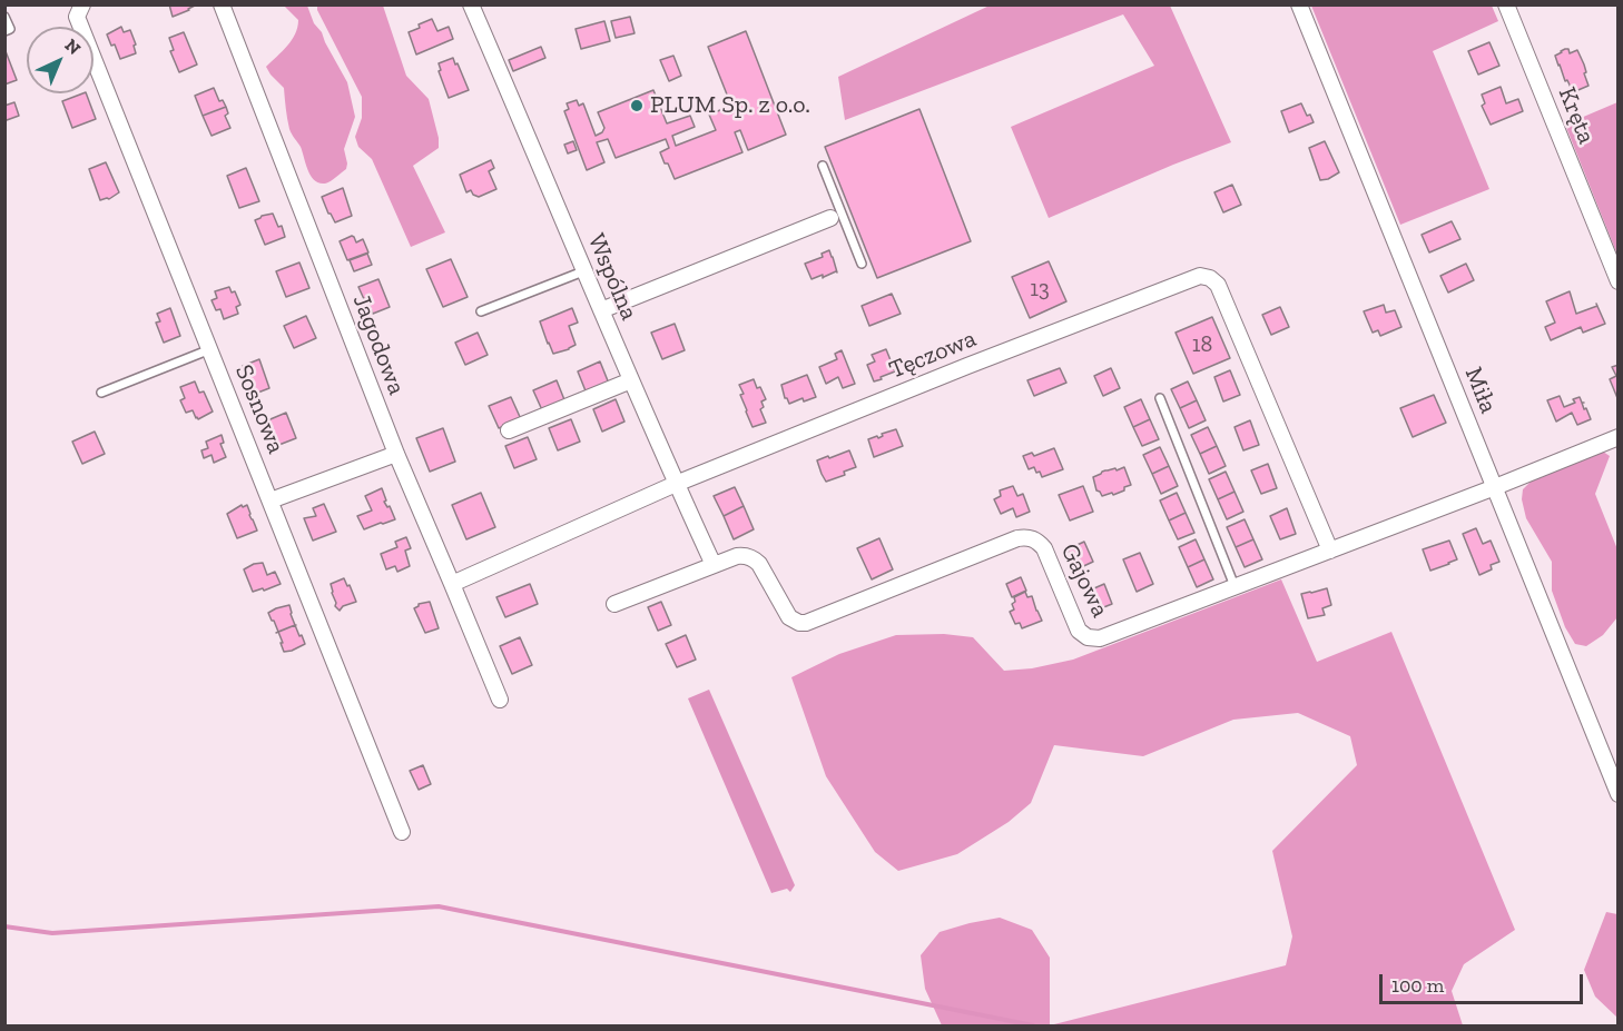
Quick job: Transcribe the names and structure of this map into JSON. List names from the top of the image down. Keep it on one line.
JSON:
{"streets":{"street":["Kręta","Wspólna","Jagodowa","Tęczowa","Miła","Sosnowa","Gajowa"]},"crossings":[["Wspólna","Tęczowa"],["Wspólna","Gajowa"],["Jagodowa","Tęczowa"],["Tęczowa","Gajowa"],["Miła","Gajowa"]],"places":["PLUM Sp. z o.o."],"house_numbers":["13","18"],"scale_bar":"100 m","north":"top right"}
